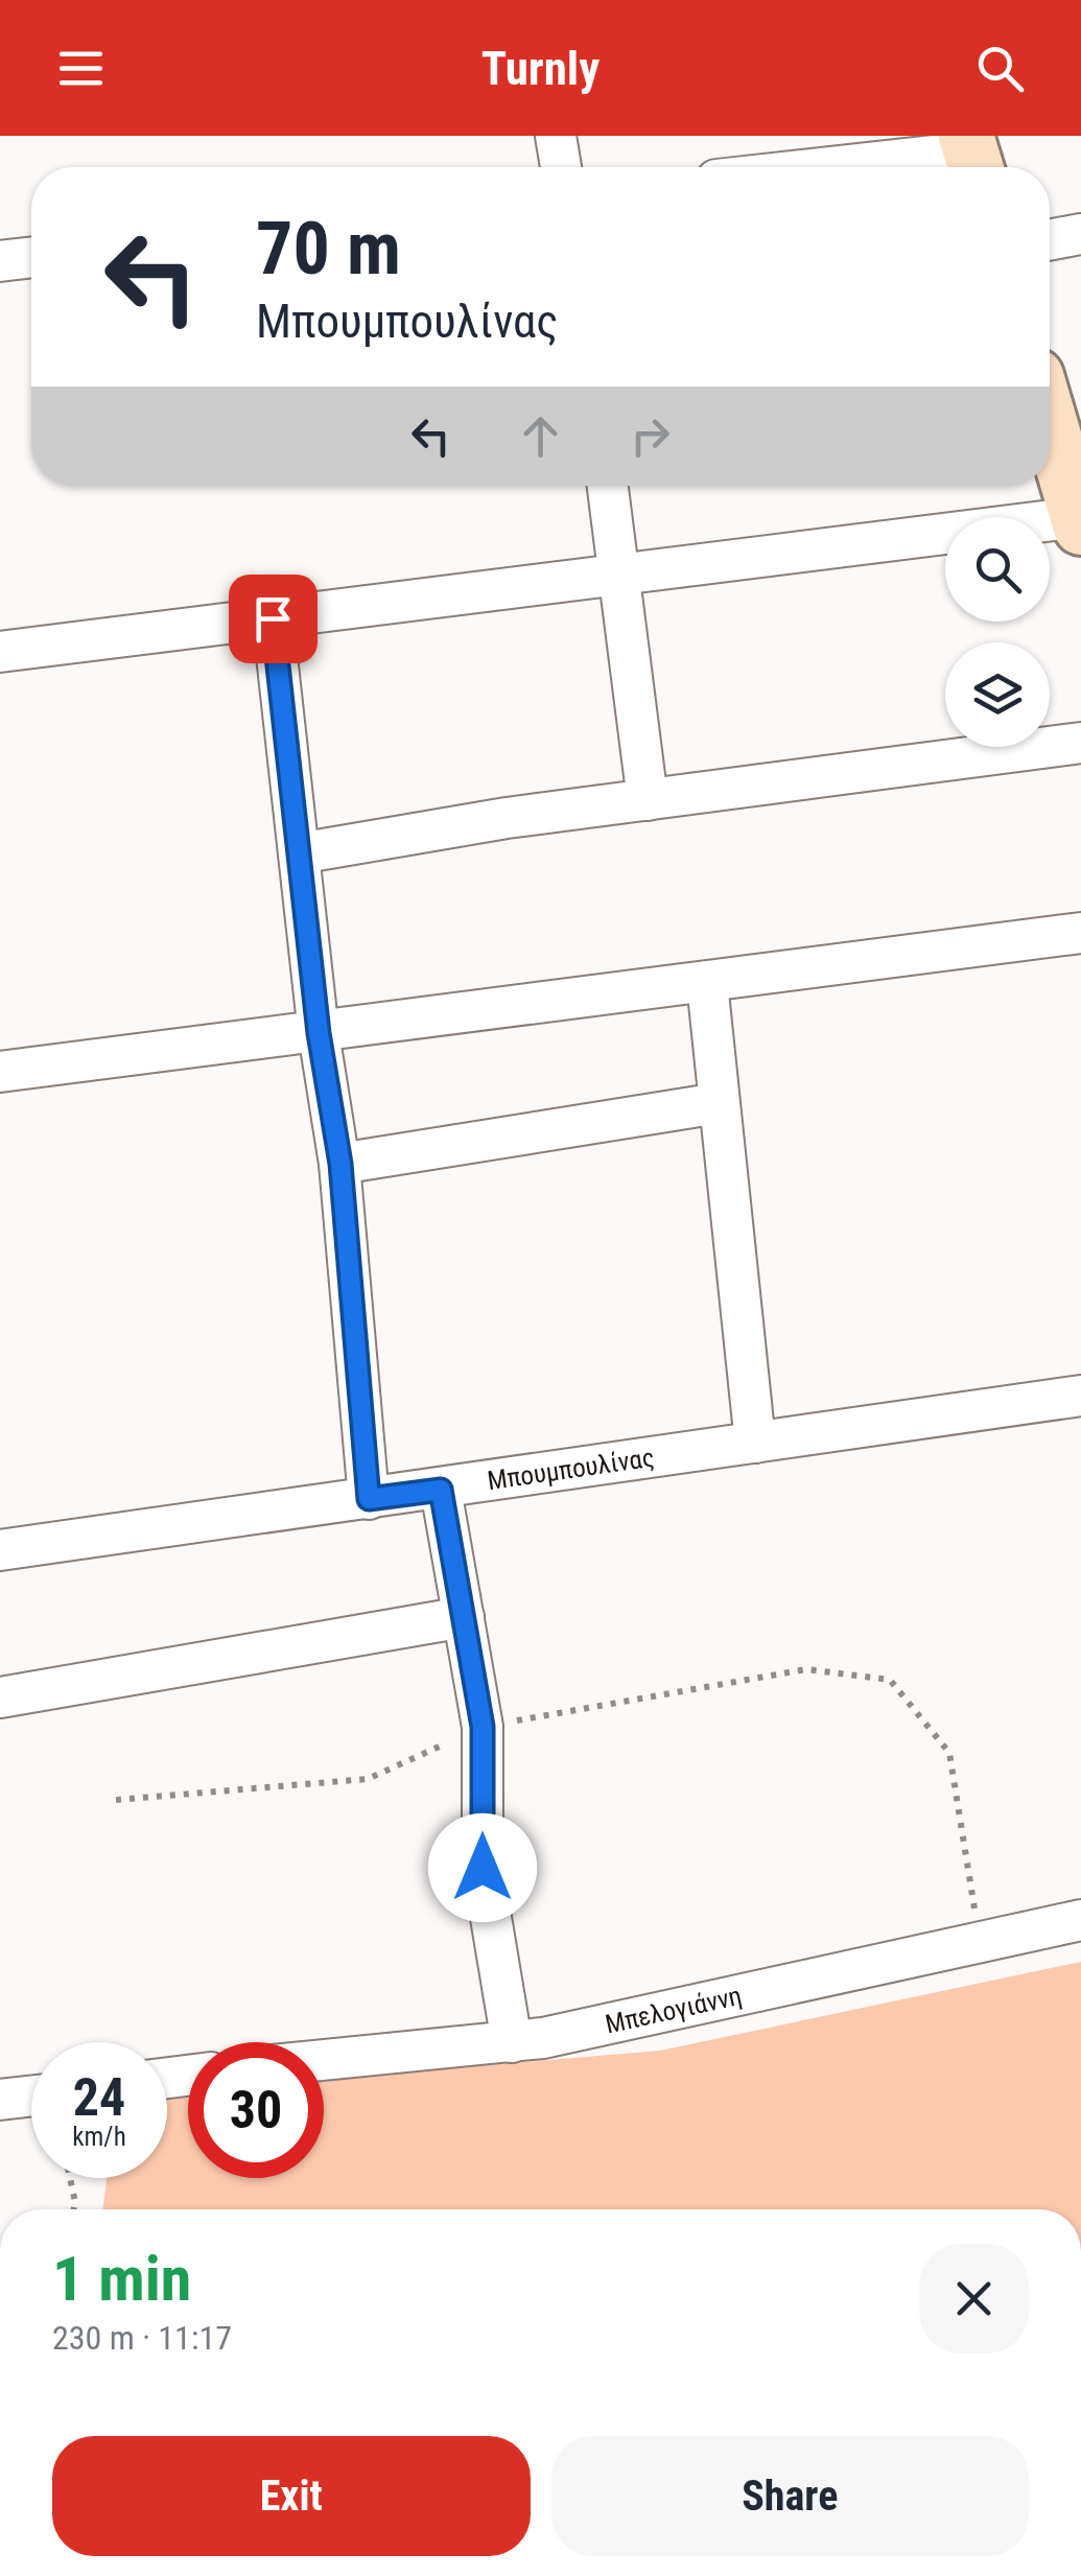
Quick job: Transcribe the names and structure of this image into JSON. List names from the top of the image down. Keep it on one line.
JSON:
{"streets":{"street":["Μπουμπουλίνας","Μπελογιάννη"]},"page":{"header":"Turnly","turn":["70 m","Μπουμπουλίνας"],"speed":"24 km/h","limit":"30","heading":["1 min","230 m · 11:17"],"buttons":["Exit","Share"]}}
